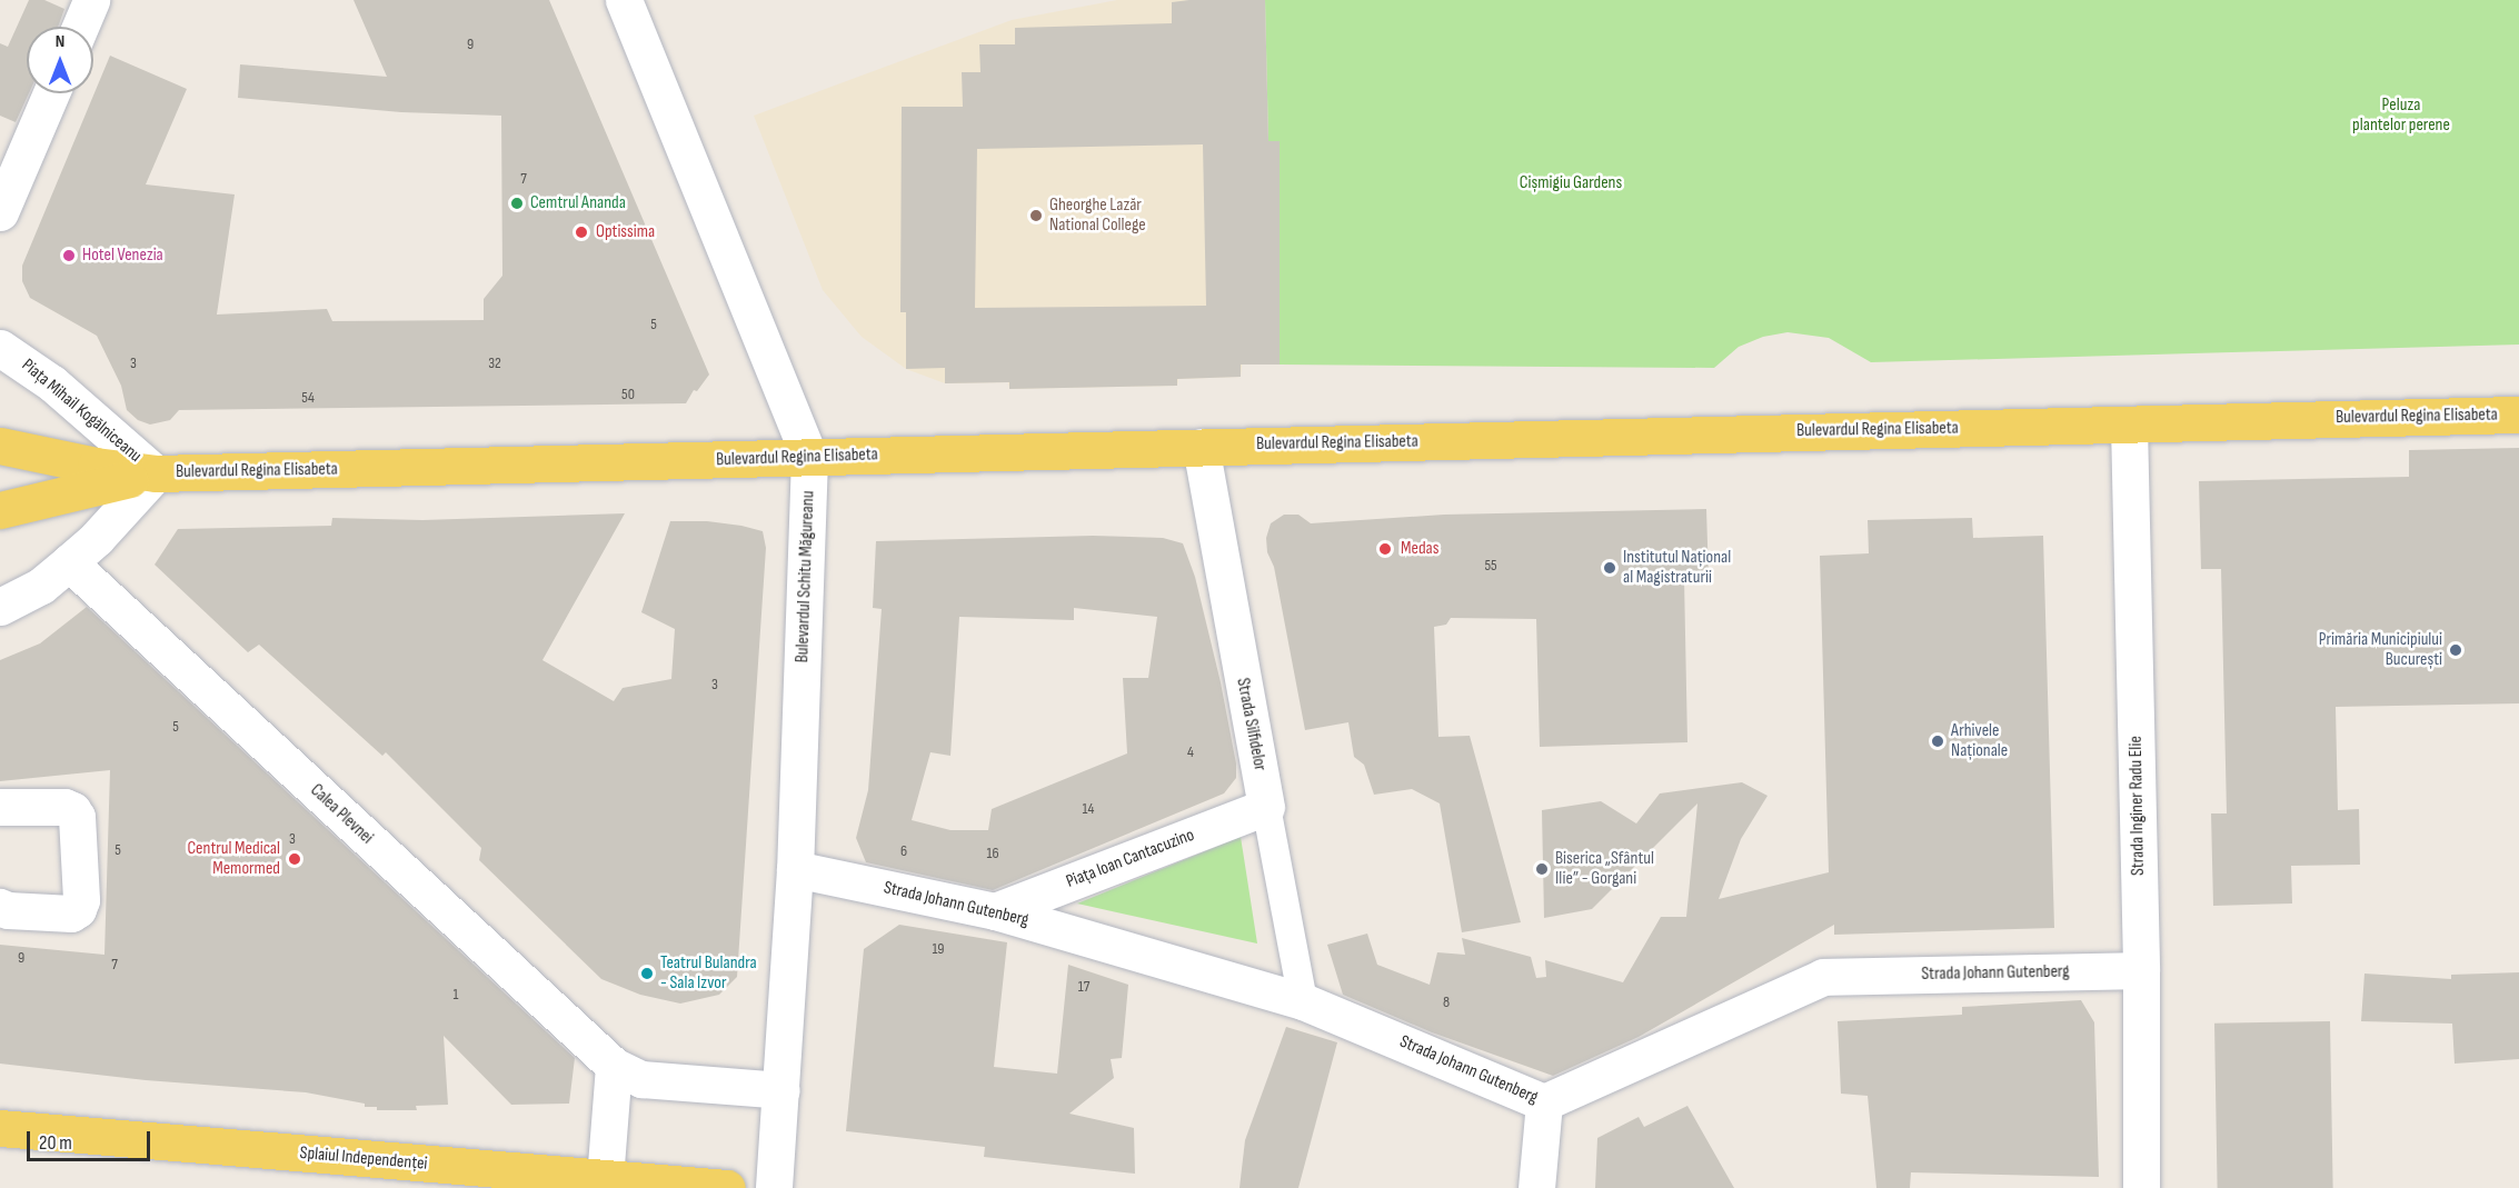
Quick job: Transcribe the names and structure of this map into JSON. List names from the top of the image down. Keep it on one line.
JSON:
{"streets":{"main road":["Bulevardul Regina Elisabeta","Splaiul Independenței"],"street":["Piața Mihail Kogălniceanu","Bulevardul Schitu Măgureanu","Strada Silfidelor","Strada Inginer Radu Elie","Calea Plevnei","Piața Ioan Cantacuzino","Strada Johann Gutenberg"]},"crossings":[["Piața Mihail Kogălniceanu","Bulevardul Regina Elisabeta"],["Piața Mihail Kogălniceanu","Calea Plevnei"],["Bulevardul Regina Elisabeta","Bulevardul Schitu Măgureanu"],["Bulevardul Regina Elisabeta","Strada Silfidelor"],["Bulevardul Regina Elisabeta","Strada Inginer Radu Elie"],["Bulevardul Schitu Măgureanu","Calea Plevnei"],["Bulevardul Schitu Măgureanu","Strada Johann Gutenberg"],["Strada Silfidelor","Piața Ioan Cantacuzino"],["Strada Silfidelor","Strada Johann Gutenberg"],["Strada Inginer Radu Elie","Strada Johann Gutenberg"],["Piața Ioan Cantacuzino","Strada Johann Gutenberg"]],"parks":["Peluza plantelor perene","Cișmigiu Gardens"],"places":["Cemtrul Ananda","Gheorghe Lazăr National College","Optissima","Hotel Venezia","Medas","Institutul Național al Magistraturii","Primăria Municipiului București","Arhivele Naționale","Centrul Medical Memormed","Biserica „Sfântul Ilie” - Gorgani","Teatrul Bulandra - Sala Izvor"],"house_numbers":["9","7","5","3","32","50","54","55","3","5","4","14","3","5","6","16","19","9","7","17","1","8"],"scale_bar":"20 m","north":"top"}
